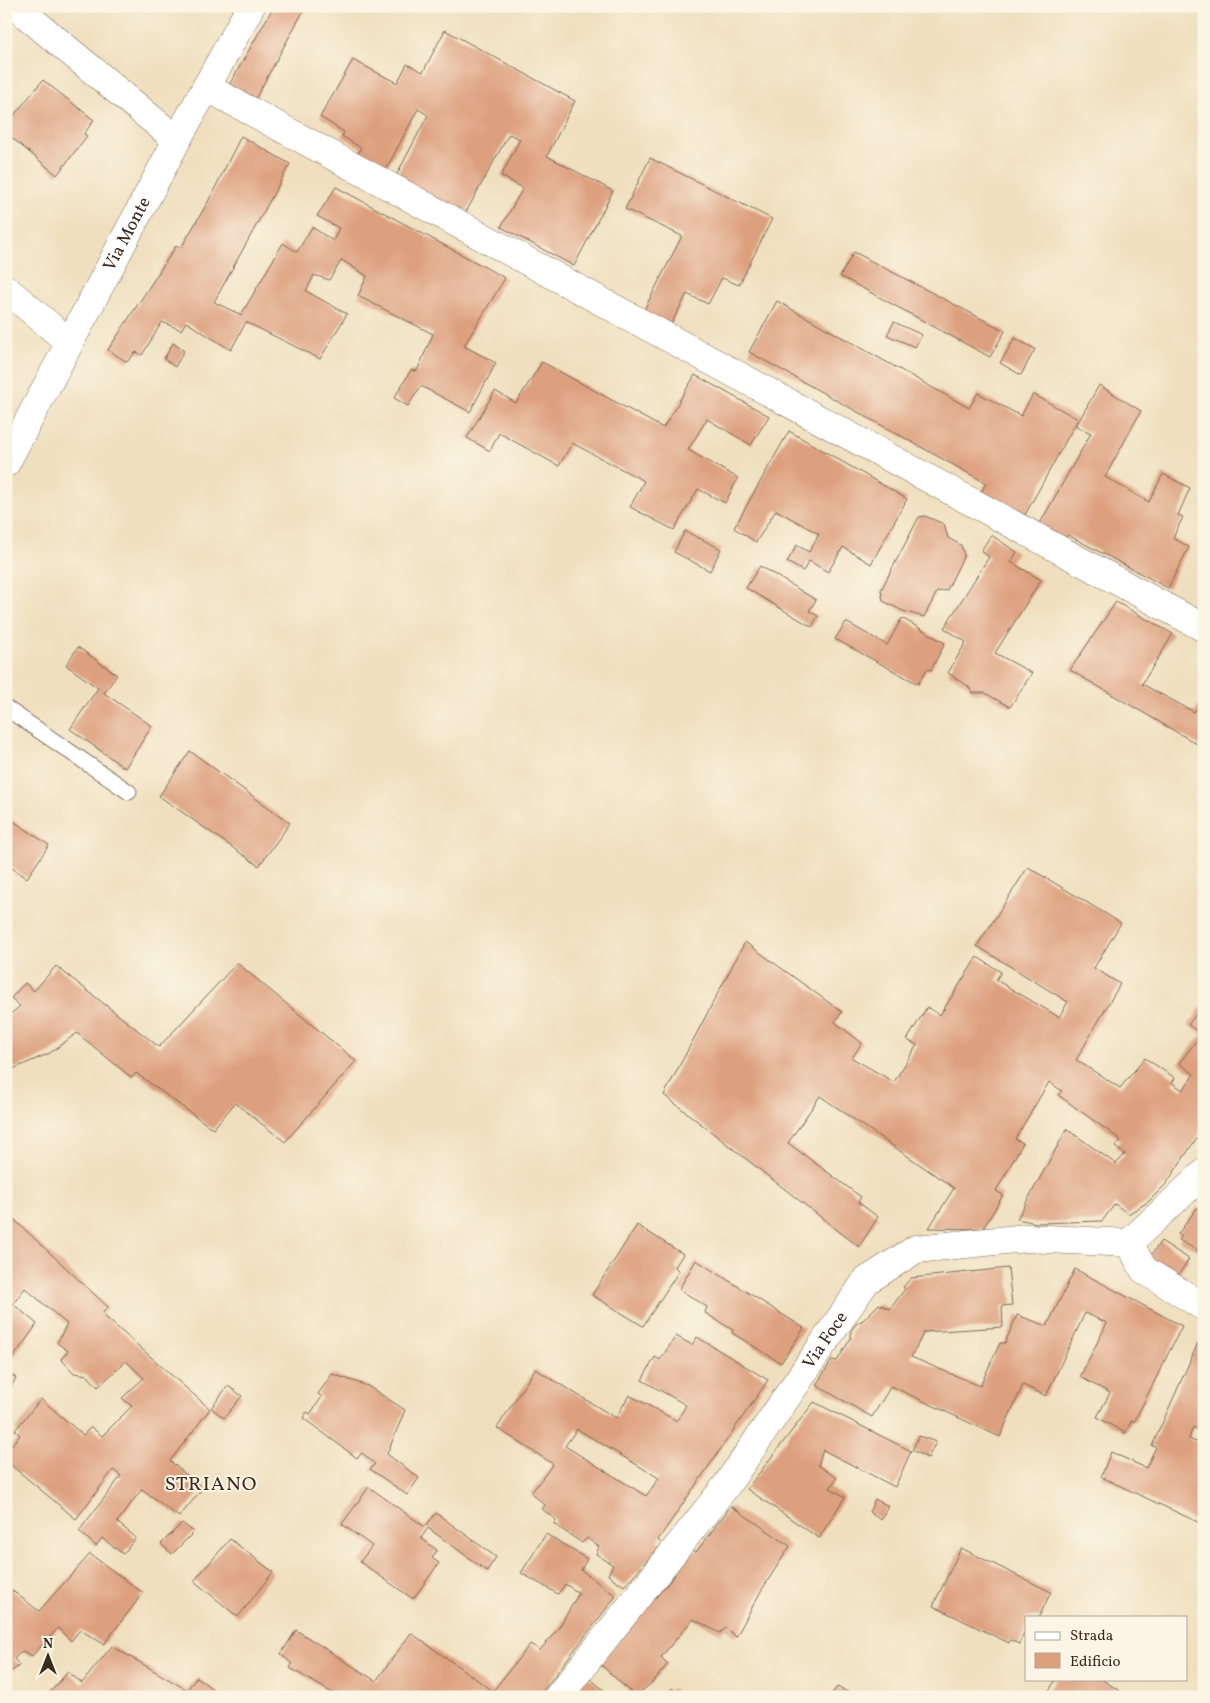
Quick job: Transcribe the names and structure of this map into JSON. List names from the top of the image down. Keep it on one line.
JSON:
{"streets":{"street":["Via Monte","Via Foce"]},"districts":["STRIANO"],"legend":["Strada","Edificio"],"north":"top"}
